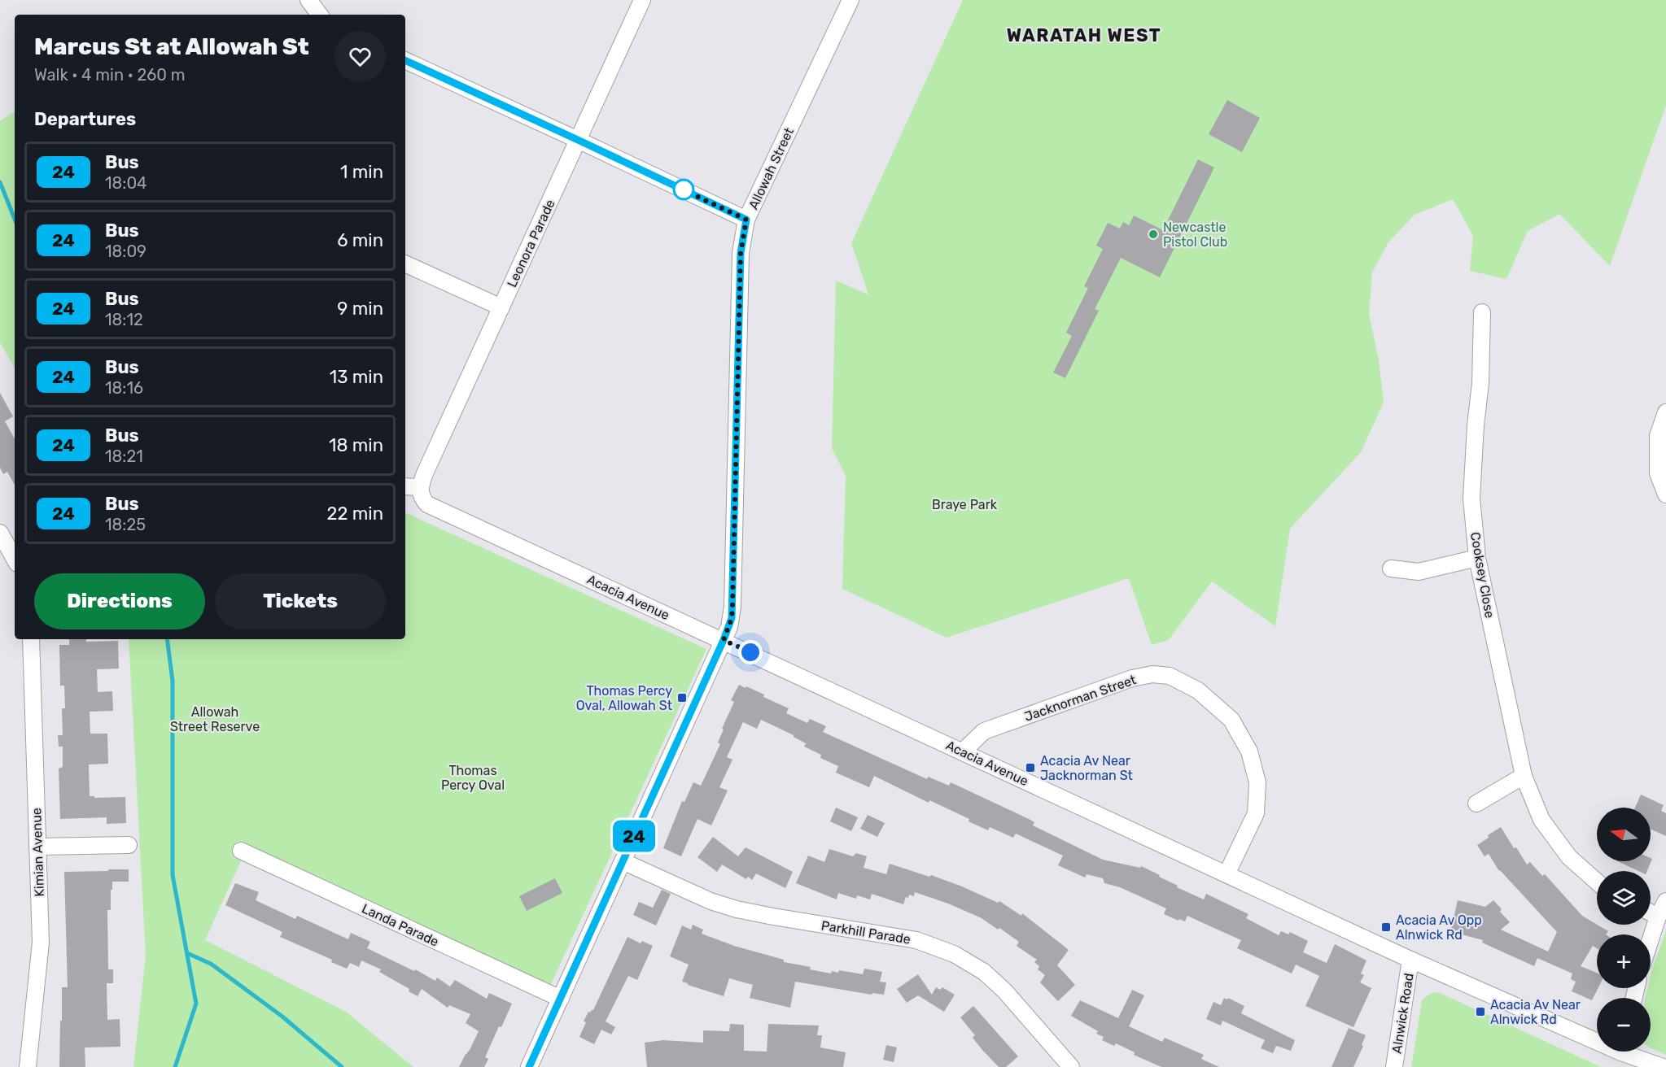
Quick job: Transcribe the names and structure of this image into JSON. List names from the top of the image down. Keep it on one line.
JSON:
{"streets":{"street":["Allowah Street","Leonora Parade","Cooksey Close","Acacia Avenue","Jacknorman Street","Kimian Avenue","Landa Parade","Parkhill Parade","Alnwick Road"]},"crossings":[["Allowah Street","Acacia Avenue"],["Allowah Street","Landa Parade"],["Allowah Street","Parkhill Parade"],["Leonora Parade","Acacia Avenue"],["Acacia Avenue","Jacknorman Street"],["Acacia Avenue","Alnwick Road"]],"districts":["WARATAH WEST"],"parks":["Braye Park","Allowah Street Reserve","Thomas Percy Oval"],"places":{"other":["Newcastle Pistol Club"],"transit":["Thomas Percy Oval, Allowah St","Acacia Av Near Jacknorman St","Acacia Av Opp Alnwick Rd","Acacia Av Near Alnwick Rd"]},"lines":["bus line 24"],"north":"left","page":{"on_map":"24","heading":[["Marcus St at Allowah St","Walk · 4 min · 260 m"],"Departures"],"list":[{"mark":"24","name":"Bus","note":"18:04","value":"1 min"},{"mark":"24","name":"Bus","note":"18:09","value":"6 min"},{"mark":"24","name":"Bus","note":"18:12","value":"9 min"},{"mark":"24","name":"Bus","note":"18:16","value":"13 min"},{"mark":"24","name":"Bus","note":"18:21","value":"18 min"},{"mark":"24","name":"Bus","note":"18:25","value":"22 min"}],"buttons":["Directions","Tickets"],"map_buttons":["+","−"]}}
